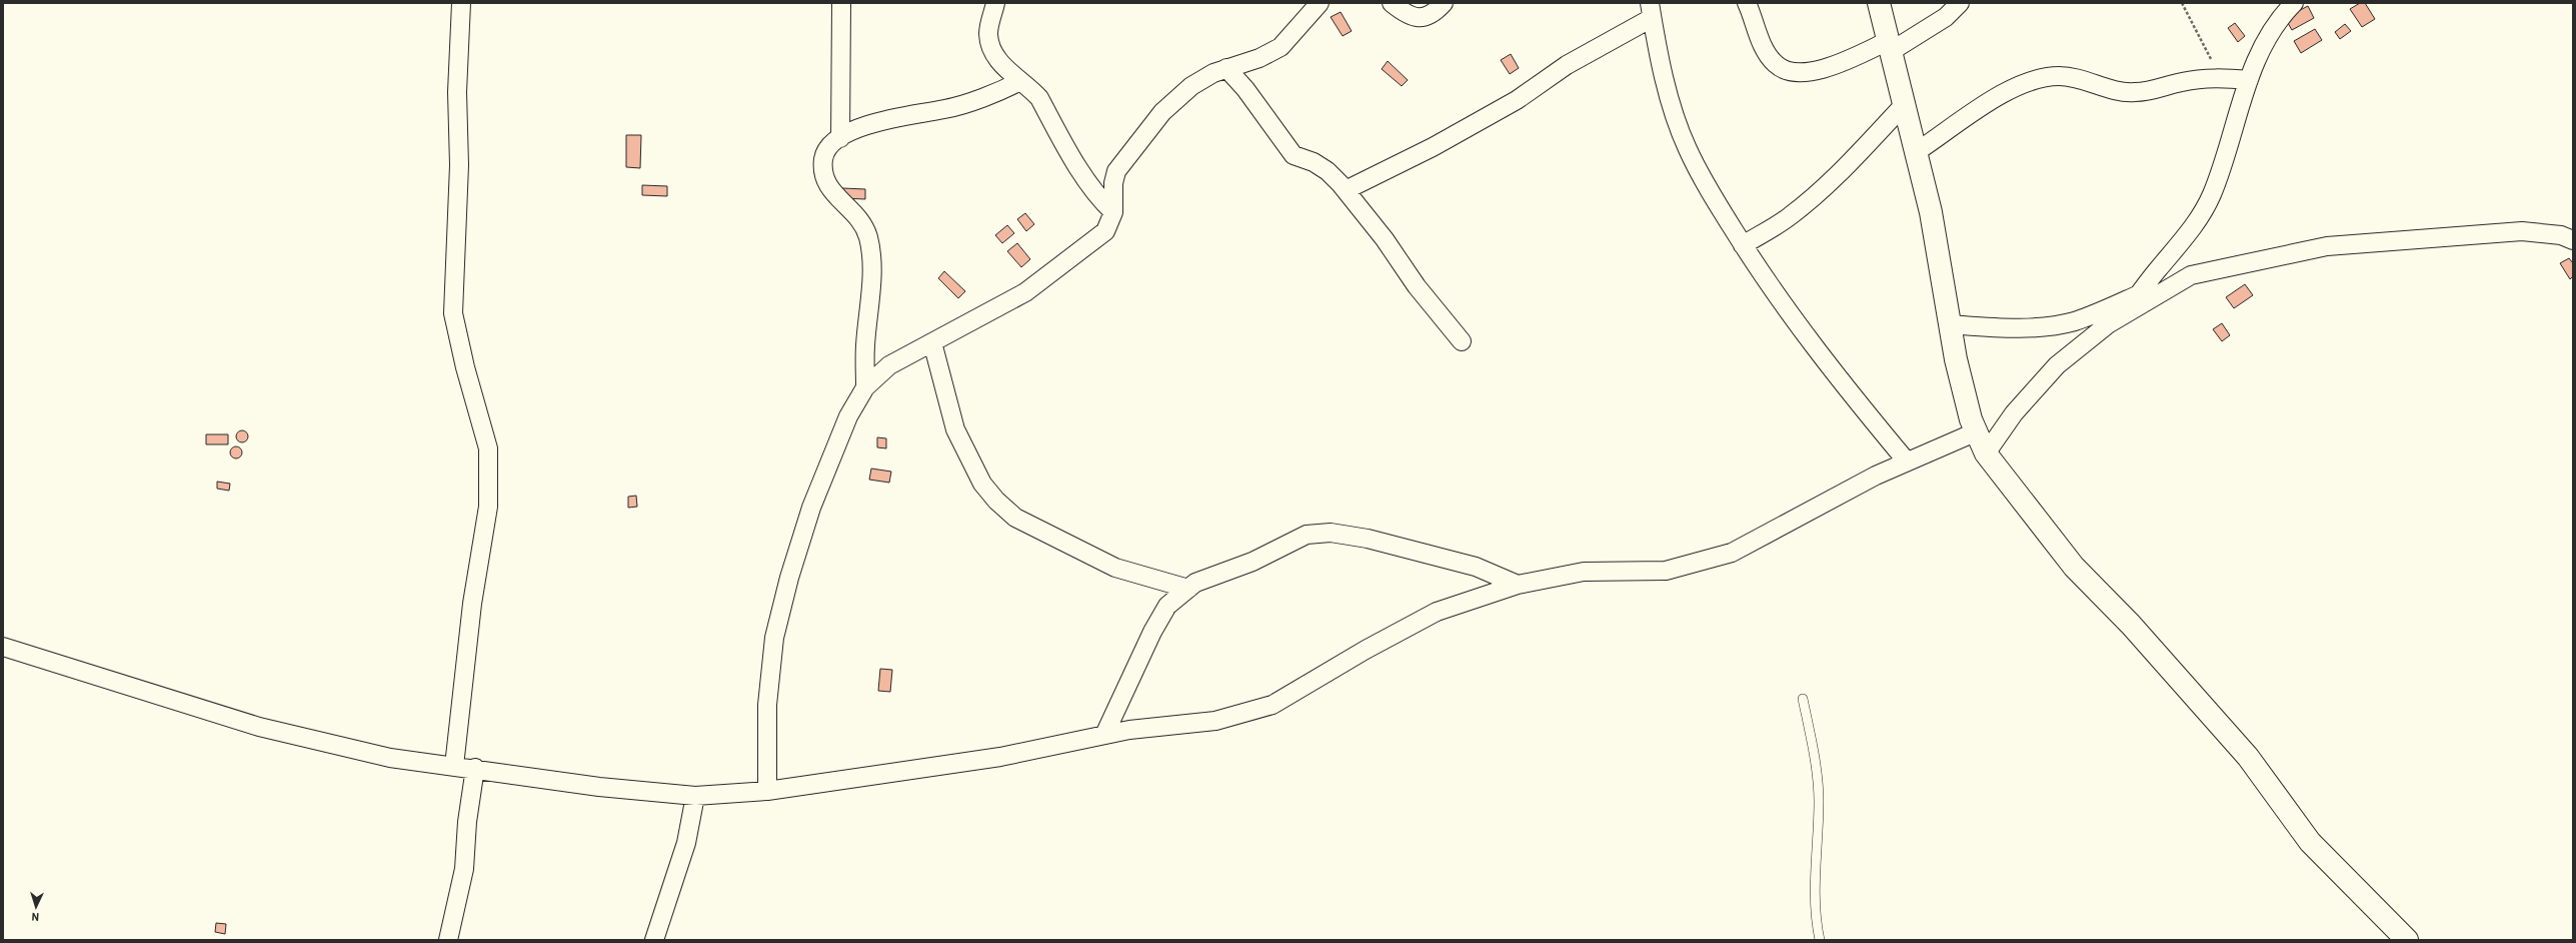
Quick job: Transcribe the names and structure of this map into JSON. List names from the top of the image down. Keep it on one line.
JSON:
{"north":"bottom"}
